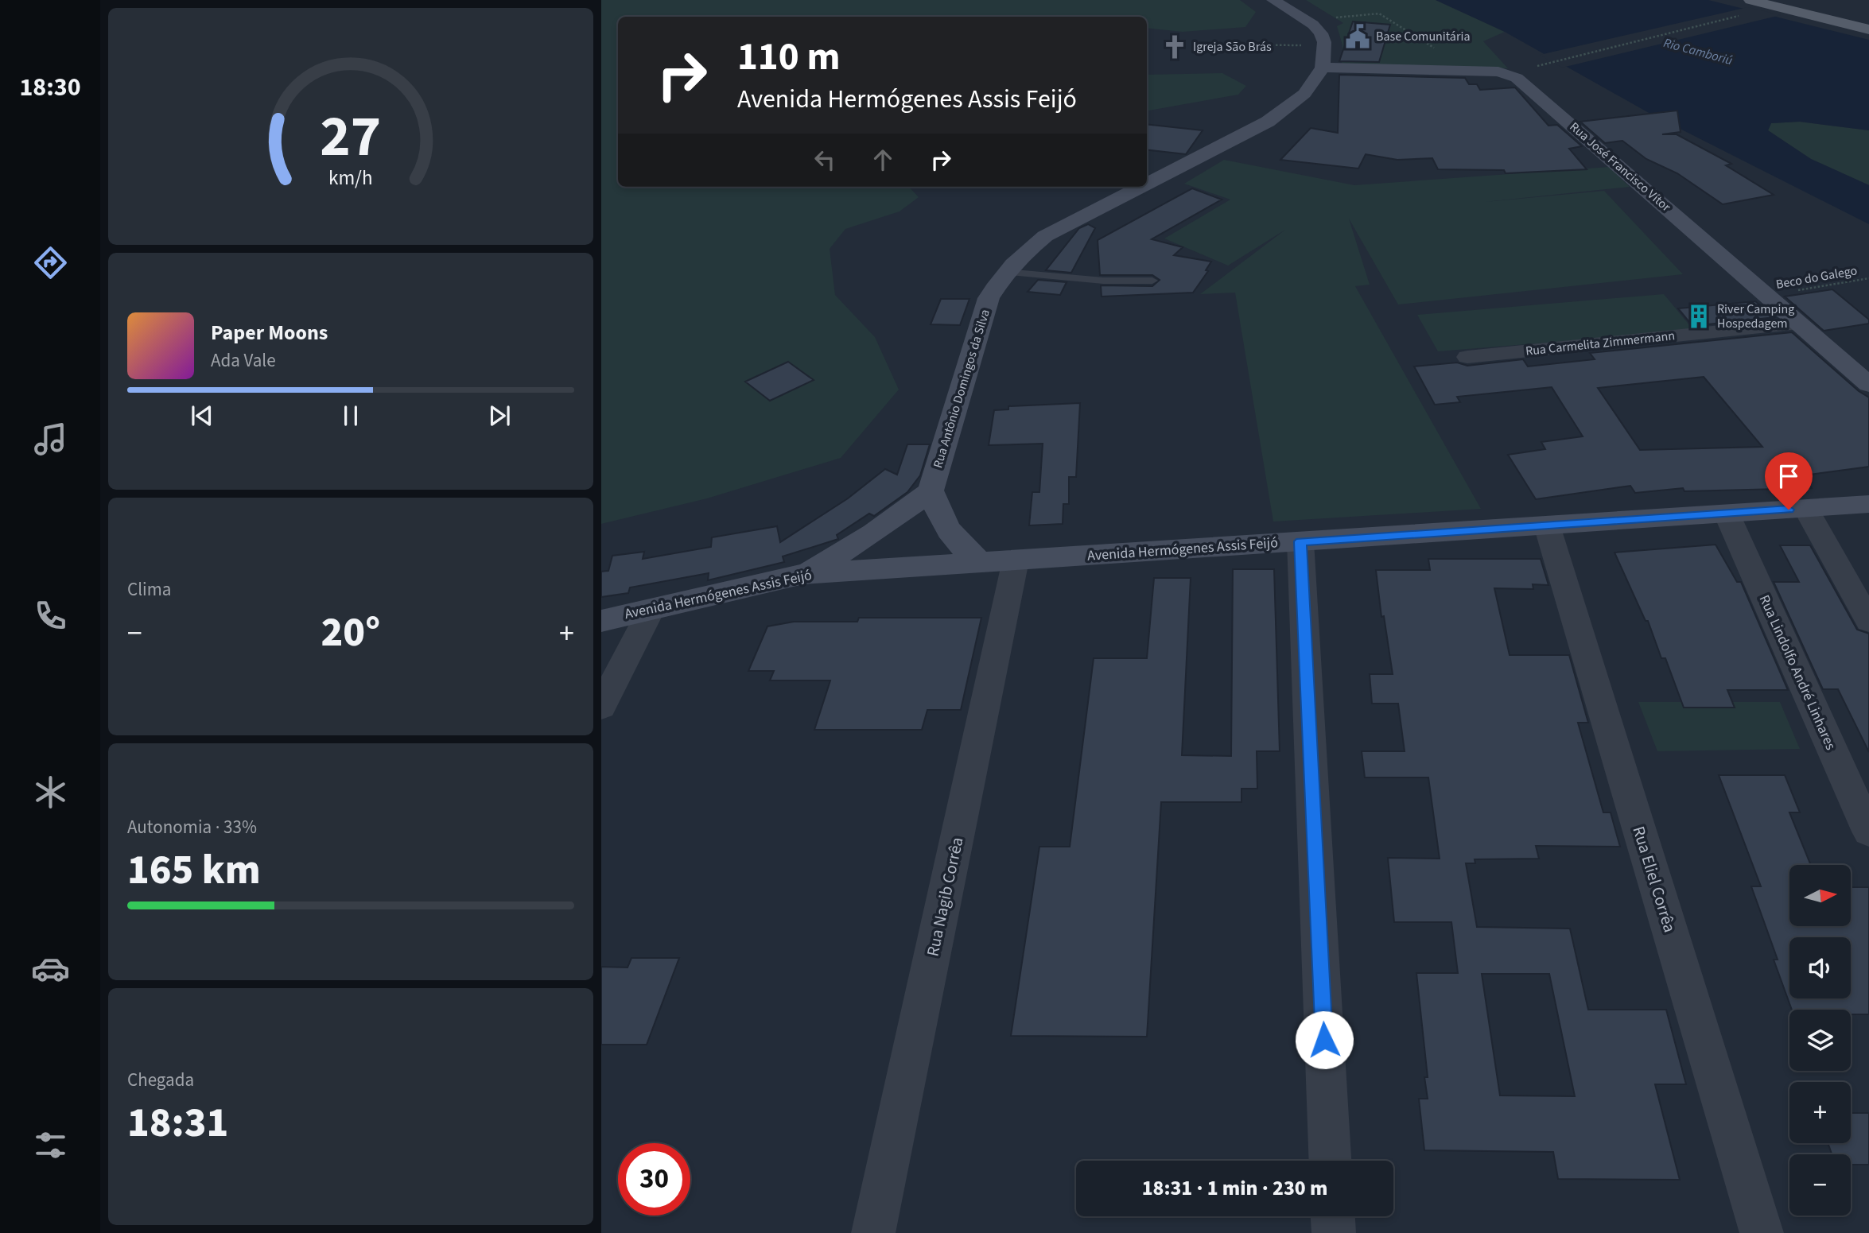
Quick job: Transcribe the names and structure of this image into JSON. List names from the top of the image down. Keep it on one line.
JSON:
{"streets":{"main road":["Rua José Francisco Vítor","Rua Antônio Domingos da Silva","Avenida Hermógenes Assis Feijó"],"street":["Rua Carmelita Zimmermann","Rua Lindolfo André Linhares","Rua Eliel Corrêa","Rua Nagib Corrêa"],"path":["Beco do Galego"]},"crossings":[["Rua José Francisco Vítor","Beco do Galego"],["Rua José Francisco Vítor","Rua Carmelita Zimmermann"],["Rua José Francisco Vítor","Rua Antônio Domingos da Silva"],["Avenida Hermógenes Assis Feijó","Rua Lindolfo André Linhares"],["Avenida Hermógenes Assis Feijó","Rua Eliel Corrêa"],["Avenida Hermógenes Assis Feijó","Rua Nagib Corrêa"]],"water":["Rio Camboriú"],"places":{"public building":["Base Comunitária"],"church":["Igreja São Brás"],"building":["River Camping Hospedagem"]},"north":"right","page":{"tabs":"18:30","turn":["110 m","Avenida Hermógenes Assis Feijó"],"song":["Paper Moons","Ada Vale"],"tile":["Clima",["Autonomia · 33%","165 km"],["Chegada","18:31"]],"heat":["−","20°","+"],"map_buttons":["+","−"],"limit":"30","trip":"18:31 · 1 min · 230 m","gauge":["27","km/h"]}}
